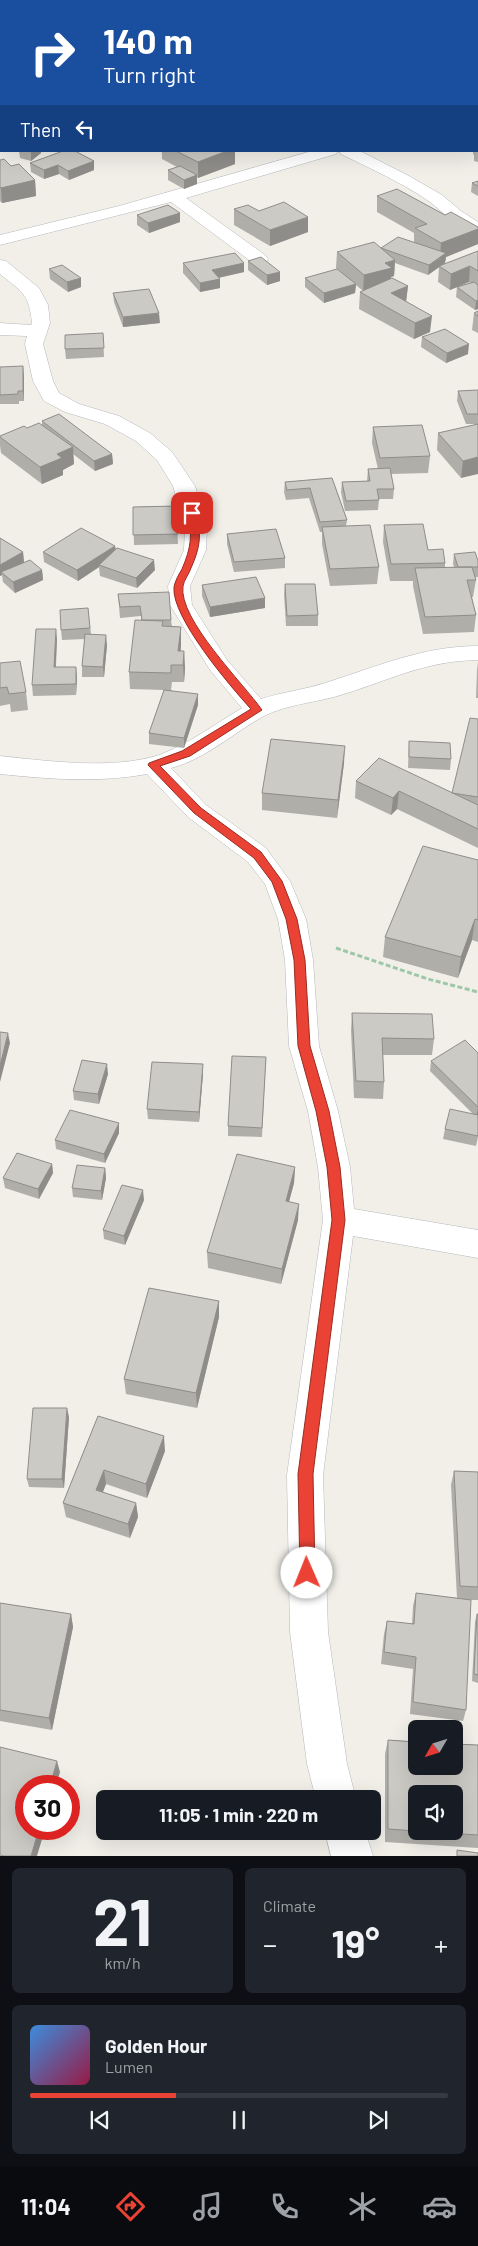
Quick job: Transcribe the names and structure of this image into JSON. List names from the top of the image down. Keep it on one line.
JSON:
{"north":"bottom left","page":{"turn":["140 m","Turn right"],"then":"Then","limit":"30","trip":"11:05 · 1 min · 220 m","tile":[["21","km/h"],"Climate"],"heat":["−","19°","+"],"song":["Golden Hour","Lumen"],"tabs":"11:04"}}
